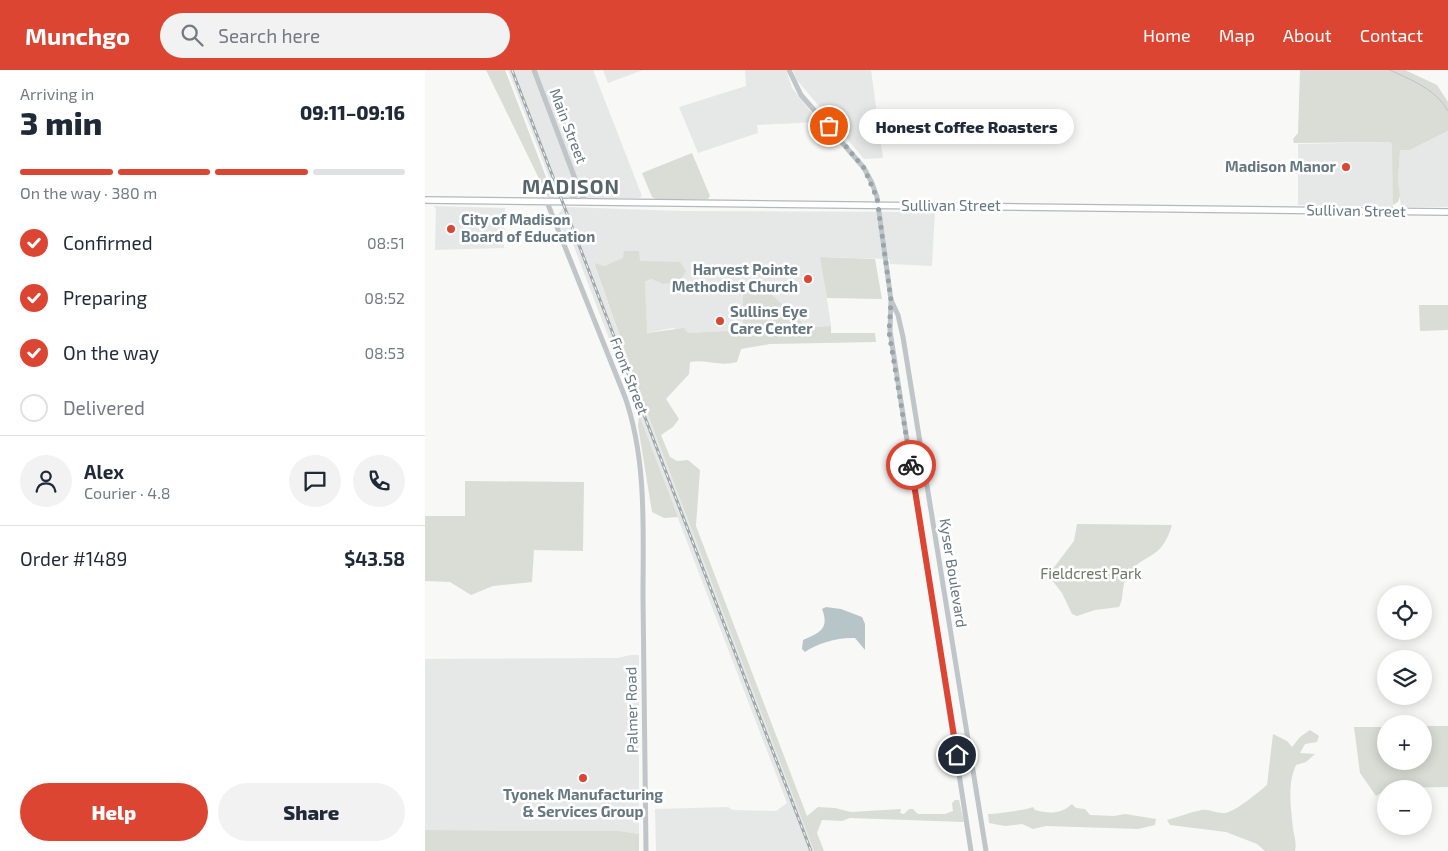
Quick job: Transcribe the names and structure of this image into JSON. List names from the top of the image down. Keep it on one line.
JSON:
{"streets":{"main road":["Sullivan Street"],"street":["Main Street","Front Street","Kyser Boulevard","Palmer Road"]},"crossings":[["Main Street","Sullivan Street"],["Sullivan Street","Front Street"],["Sullivan Street","Kyser Boulevard"],["Front Street","Palmer Road"]],"districts":["MADISON"],"parks":["Fieldcrest Park"],"places":["Honest Coffee Roasters","Madison Manor","City of Madison Board of Education","Harvest Pointe Methodist Church","Sullins Eye Care Center","Tyonek Manufacturing & Services Group"],"page":{"header":"Munchgo","search":"Search here","nav":["Home","Map","About","Contact"],"heading":["3 min","Arriving in","09:11–09:16"],"panel":["Alex","Courier · 4.8","Order #1489","$43.58"],"bubble":"Honest Coffee Roasters","bar":"On the way · 380 m","list":[["Confirmed","08:51"],["Preparing","08:52"],["On the way","08:53"],"Delivered"],"map_buttons":["+","−"],"buttons":["Help","Share"]}}
